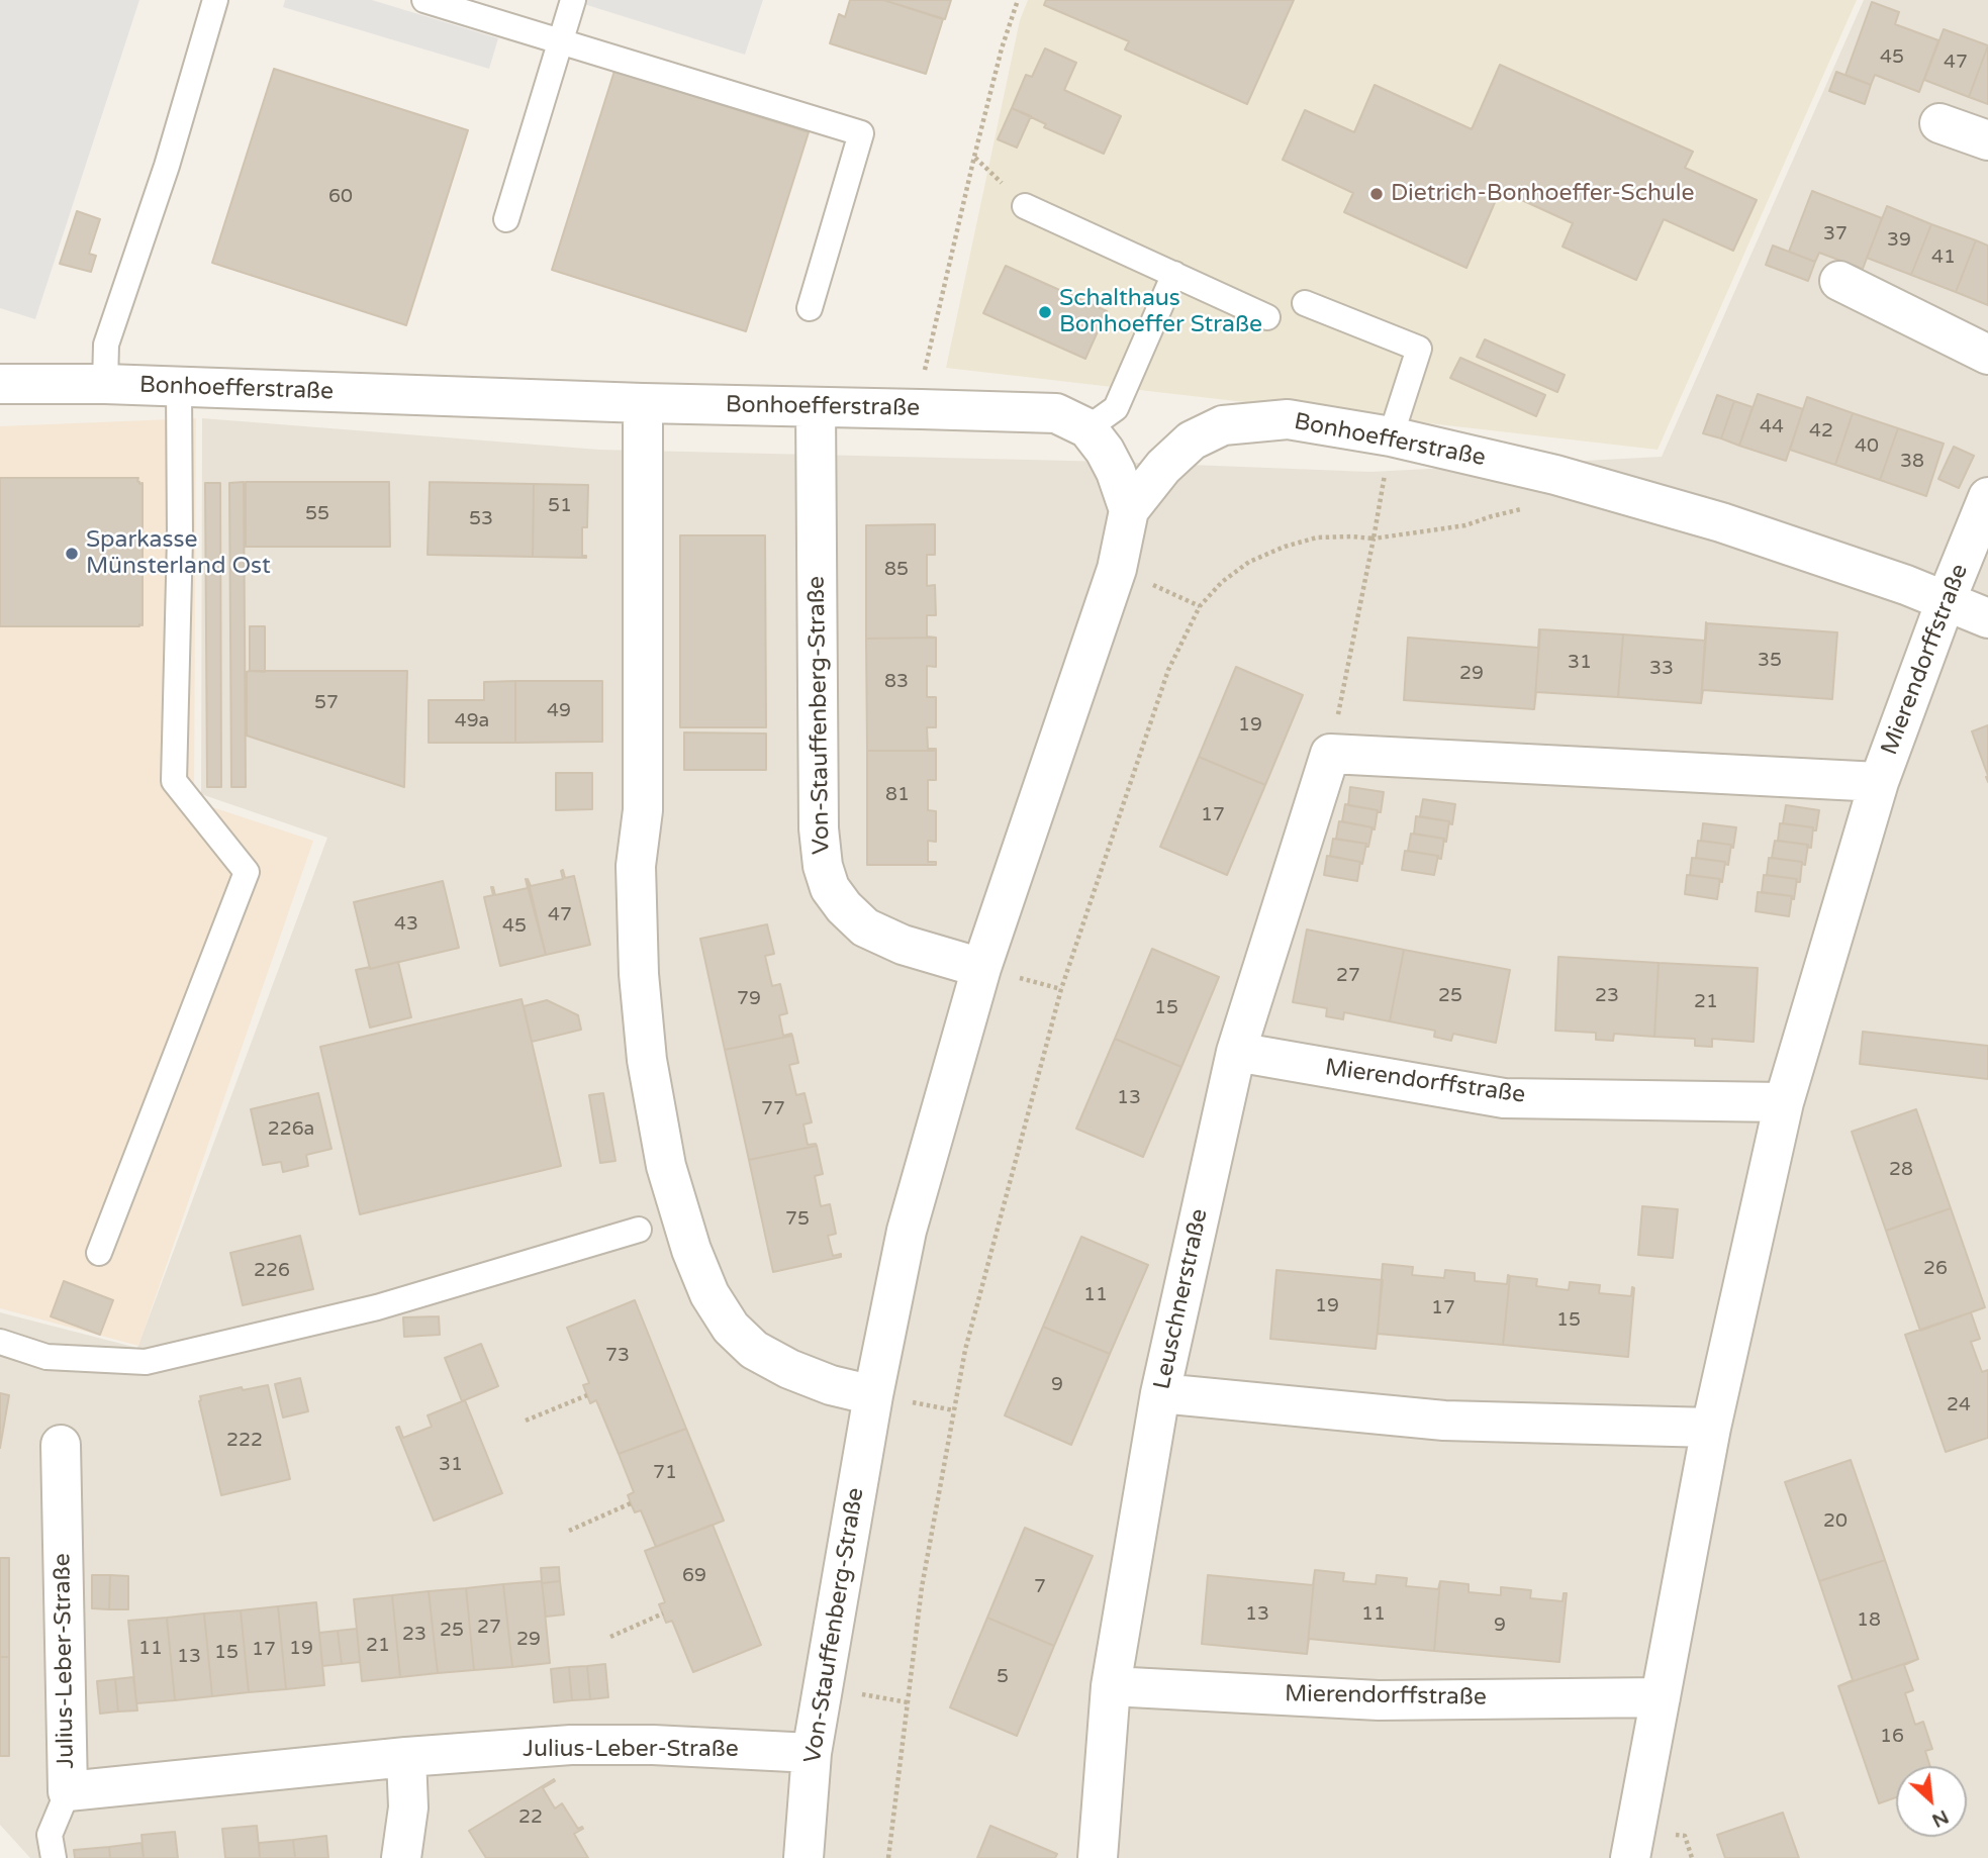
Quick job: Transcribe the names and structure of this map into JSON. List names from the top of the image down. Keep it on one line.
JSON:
{"streets":{"street":["Bonhoefferstraße","Mierendorffstraße","Von-Stauffenberg-Straße","Leuschnerstraße","Julius-Leber-Straße"]},"crossings":[["Bonhoefferstraße","Mierendorffstraße"],["Bonhoefferstraße","Von-Stauffenberg-Straße"],["Mierendorffstraße","Leuschnerstraße"],["Von-Stauffenberg-Straße","Julius-Leber-Straße"]],"places":["Dietrich-Bonhoeffer-Schule","Schalthaus Bonhoeffer Straße","Sparkasse Münsterland Ost"],"house_numbers":["45","47","60","37","39","41","44","42","40","38","51","55","53","85","35","31","33","29","83","57","49","49a","19","81","17","47","43","45","27","25","23","79","21","15","13","77","226a","28","75","26","226","11","19","17","15","73","9","24","222","31","71","20","69","7","13","11","18","9","27","25","23","29","21","11","19","17","15","13","5","16","22"],"north":"bottom right"}
